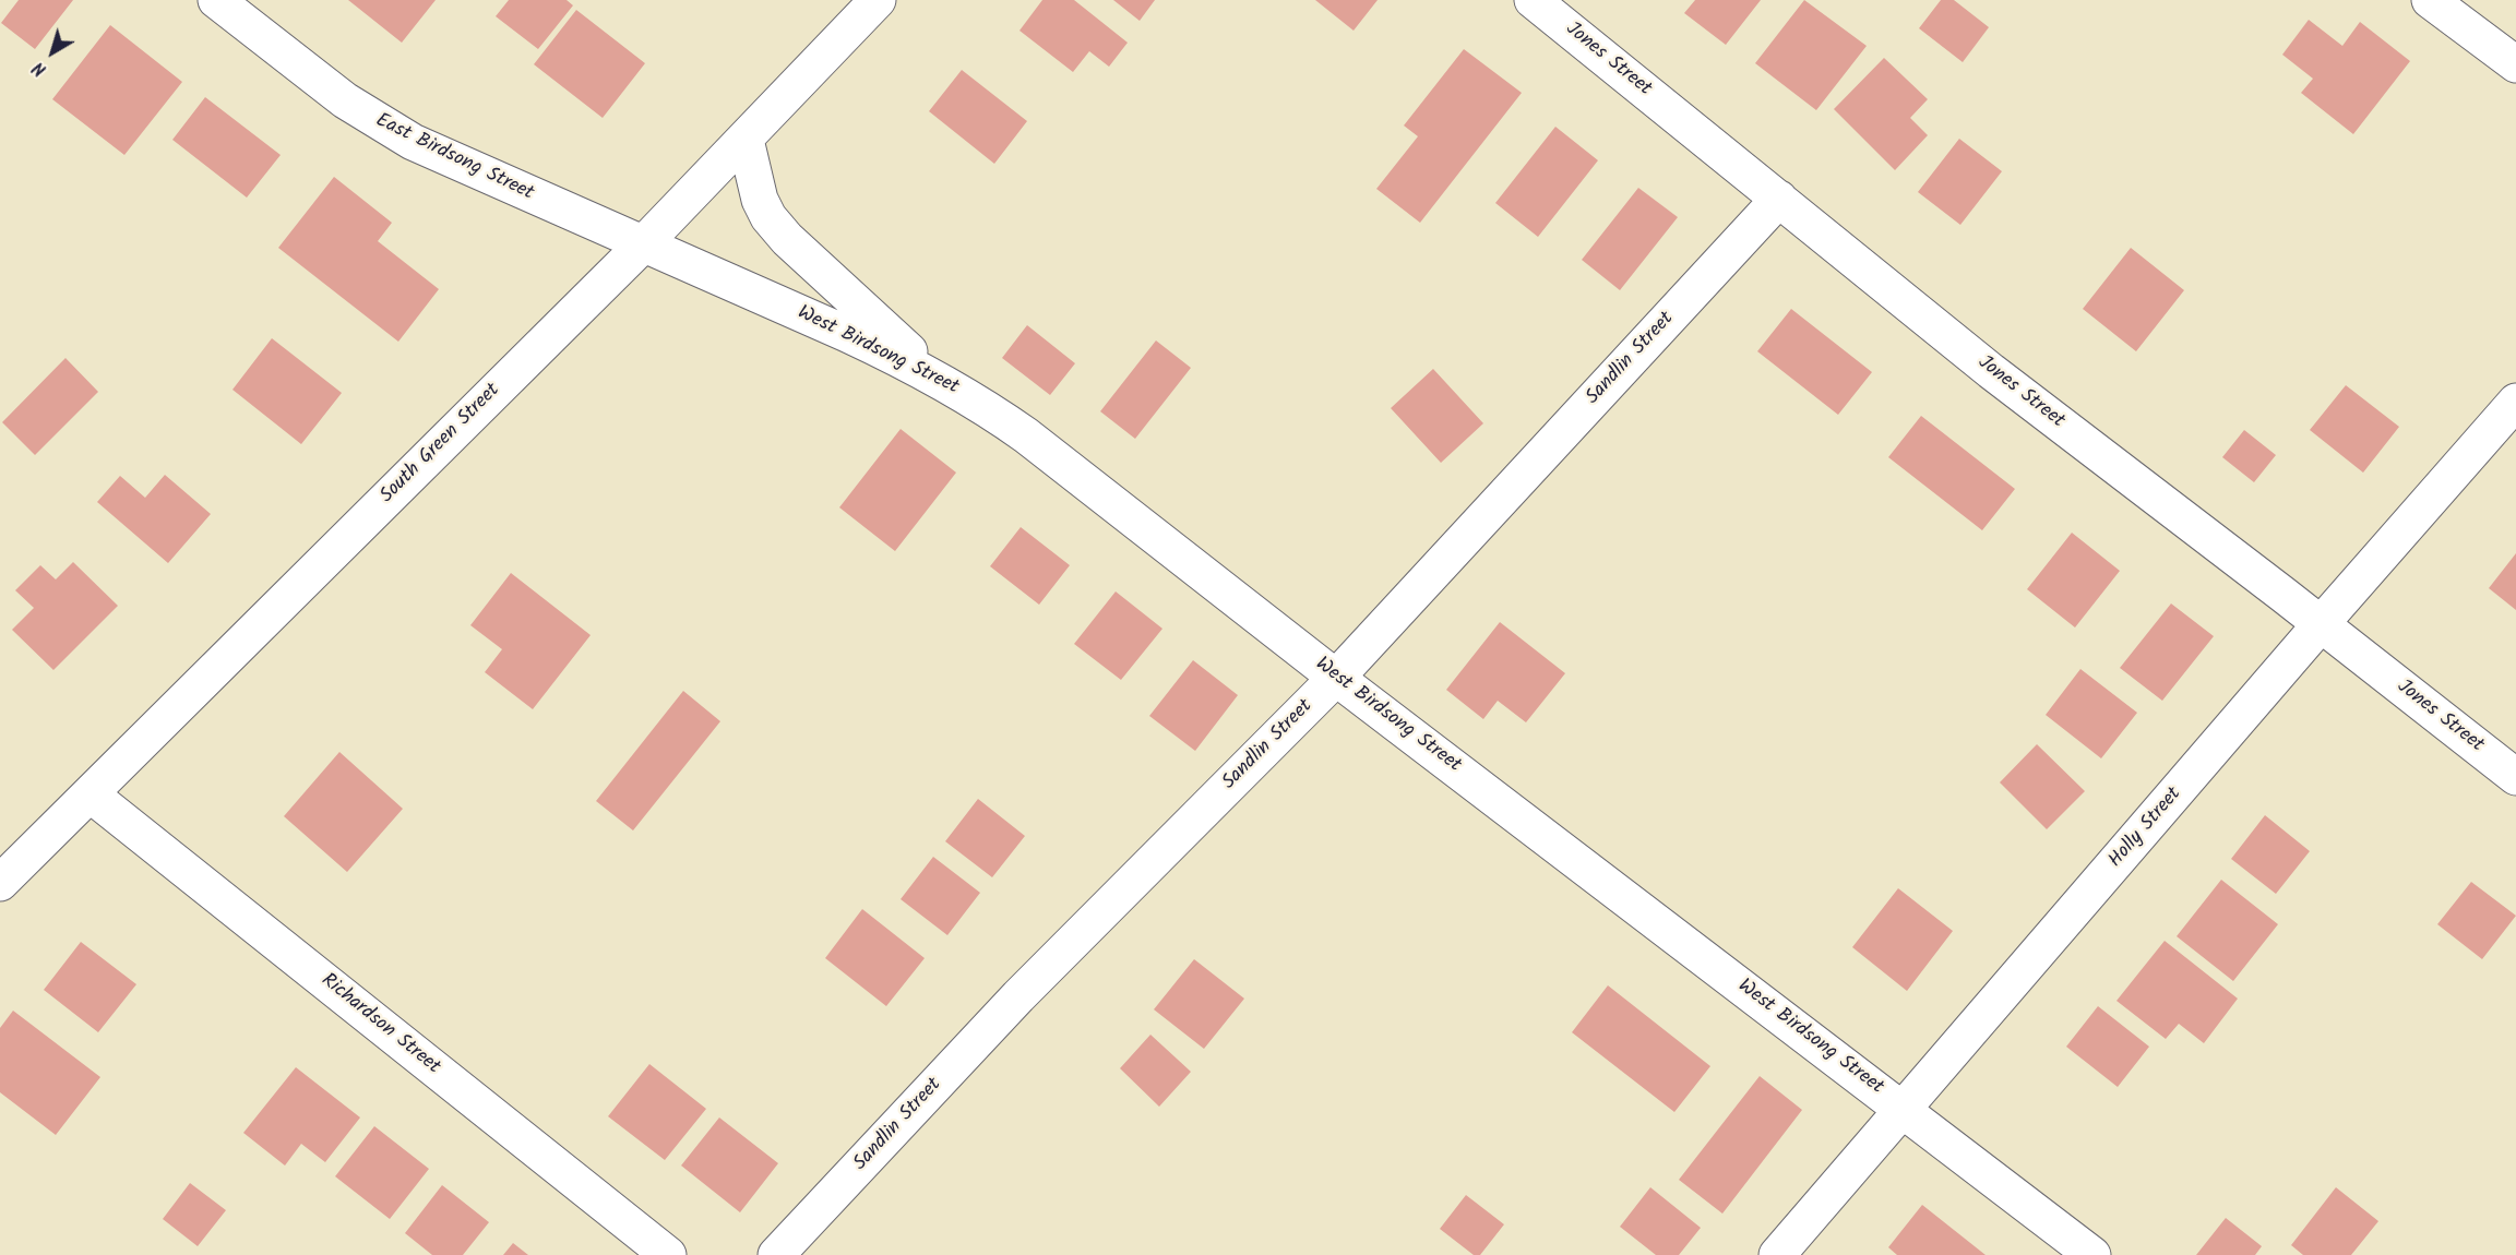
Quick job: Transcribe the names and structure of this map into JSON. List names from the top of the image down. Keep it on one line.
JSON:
{"streets":{"street":["Jones Street","East Birdsong Street","West Birdsong Street","Sandlin Street","South Green Street","Holly Street","Richardson Street"]},"crossings":[["Jones Street","Sandlin Street"],["Jones Street","Holly Street"],["East Birdsong Street","West Birdsong Street"],["East Birdsong Street","South Green Street"],["West Birdsong Street","Sandlin Street"],["West Birdsong Street","South Green Street"],["West Birdsong Street","Holly Street"],["South Green Street","Richardson Street"]],"north":"bottom left"}
